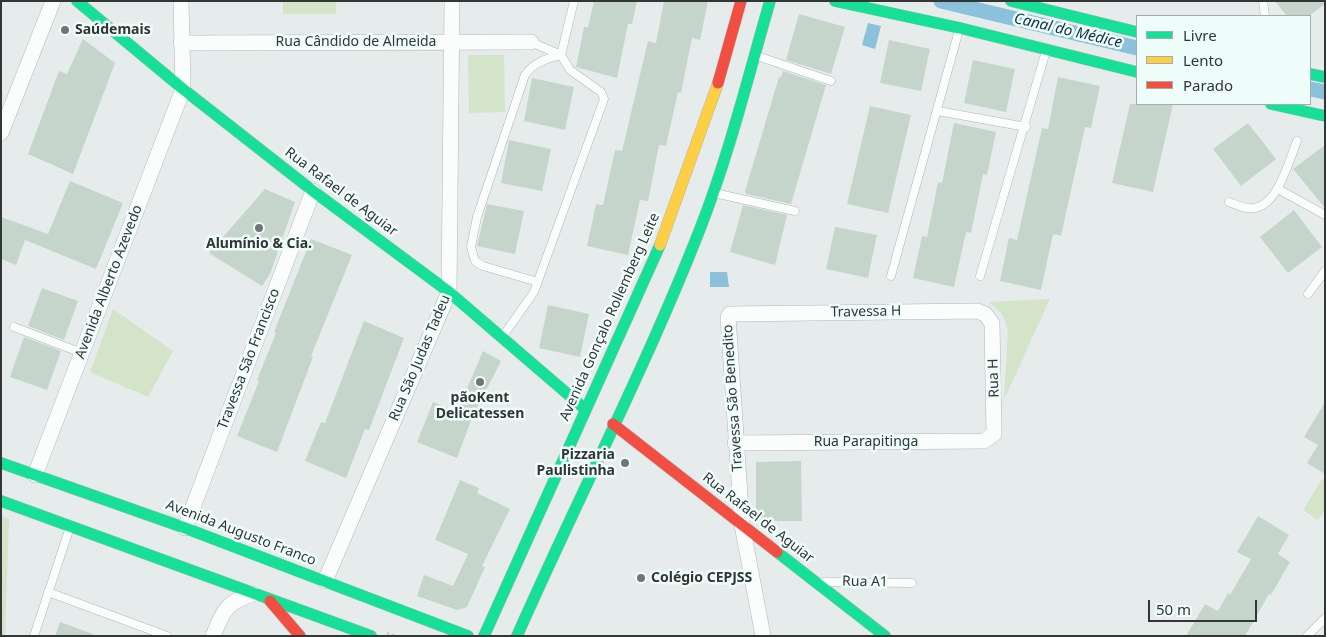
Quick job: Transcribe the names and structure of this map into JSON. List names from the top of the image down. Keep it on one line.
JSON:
{"streets":{"main road":["Rua Rafael de Aguiar","Avenida Gonçalo Rollemberg Leite","Avenida Augusto Franco"],"street":["Rua Cândido de Almeida","Avenida Alberto Azevedo","Travessa H","Rua São Judas Tadeu","Travessa São Francisco","Rua H","Travessa São Benedito","Rua Parapitinga"],"lane":["Rua A1"]},"crossings":[["Rua Cândido de Almeida","Rua São Judas Tadeu"],["Rua Rafael de Aguiar","Avenida Alberto Azevedo"],["Rua Rafael de Aguiar","Avenida Gonçalo Rollemberg Leite"],["Rua Rafael de Aguiar","Rua São Judas Tadeu"],["Rua Rafael de Aguiar","Travessa São Francisco"],["Rua Rafael de Aguiar","Travessa São Benedito"],["Rua Rafael de Aguiar","Rua A1"],["Avenida Alberto Azevedo","Avenida Augusto Franco"],["Travessa H","Rua H"],["Travessa H","Travessa São Benedito"],["Rua São Judas Tadeu","Avenida Augusto Franco"],["Travessa São Francisco","Avenida Augusto Franco"],["Rua H","Rua Parapitinga"],["Travessa São Benedito","Rua Parapitinga"]],"water":["Canal do Médice"],"places":["Saúdemais","Alumínio & Cia.","pãoKent Delicatessen","Pizzaria Paulistinha","Colégio CEPJSS"],"legend":["Livre","Lento","Parado"],"scale_bar":"50 m"}
